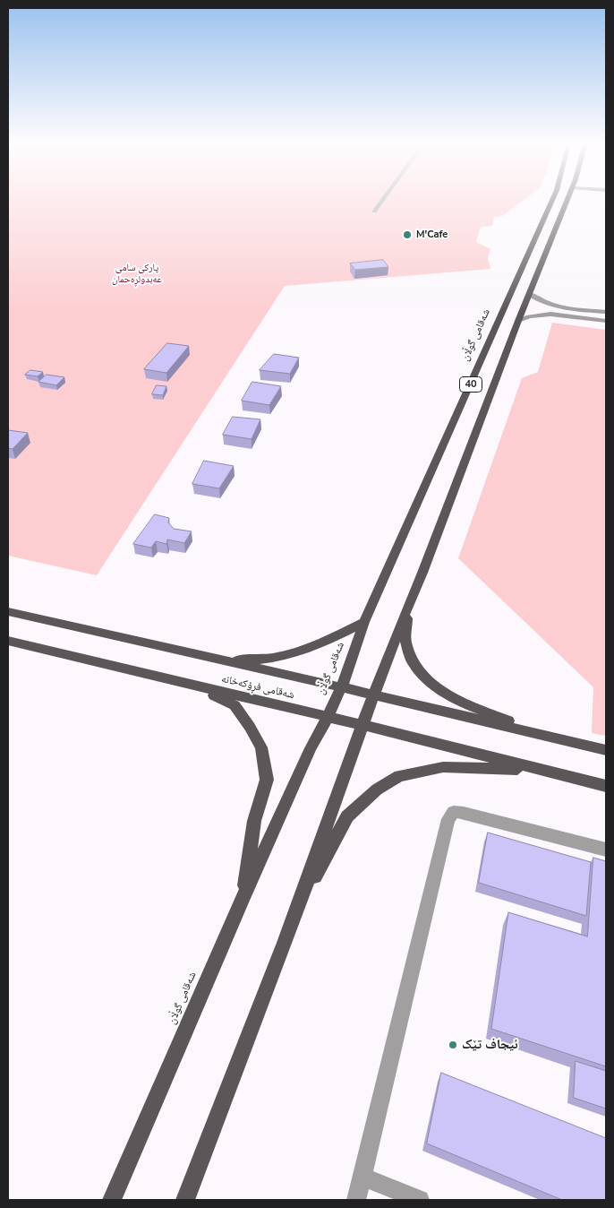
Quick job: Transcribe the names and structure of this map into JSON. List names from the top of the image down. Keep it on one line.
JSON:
{"streets":{"main road":["شەقامی گوڵان","40","شەقامی فڕۆکەخانە"]},"crossings":[["شەقامی گوڵان","شەقامی فڕۆکەخانە"]],"parks":["پارکی سامی عەبدولڕەحمان"],"places":["M'Cafe","ئیجاف تێک"]}
